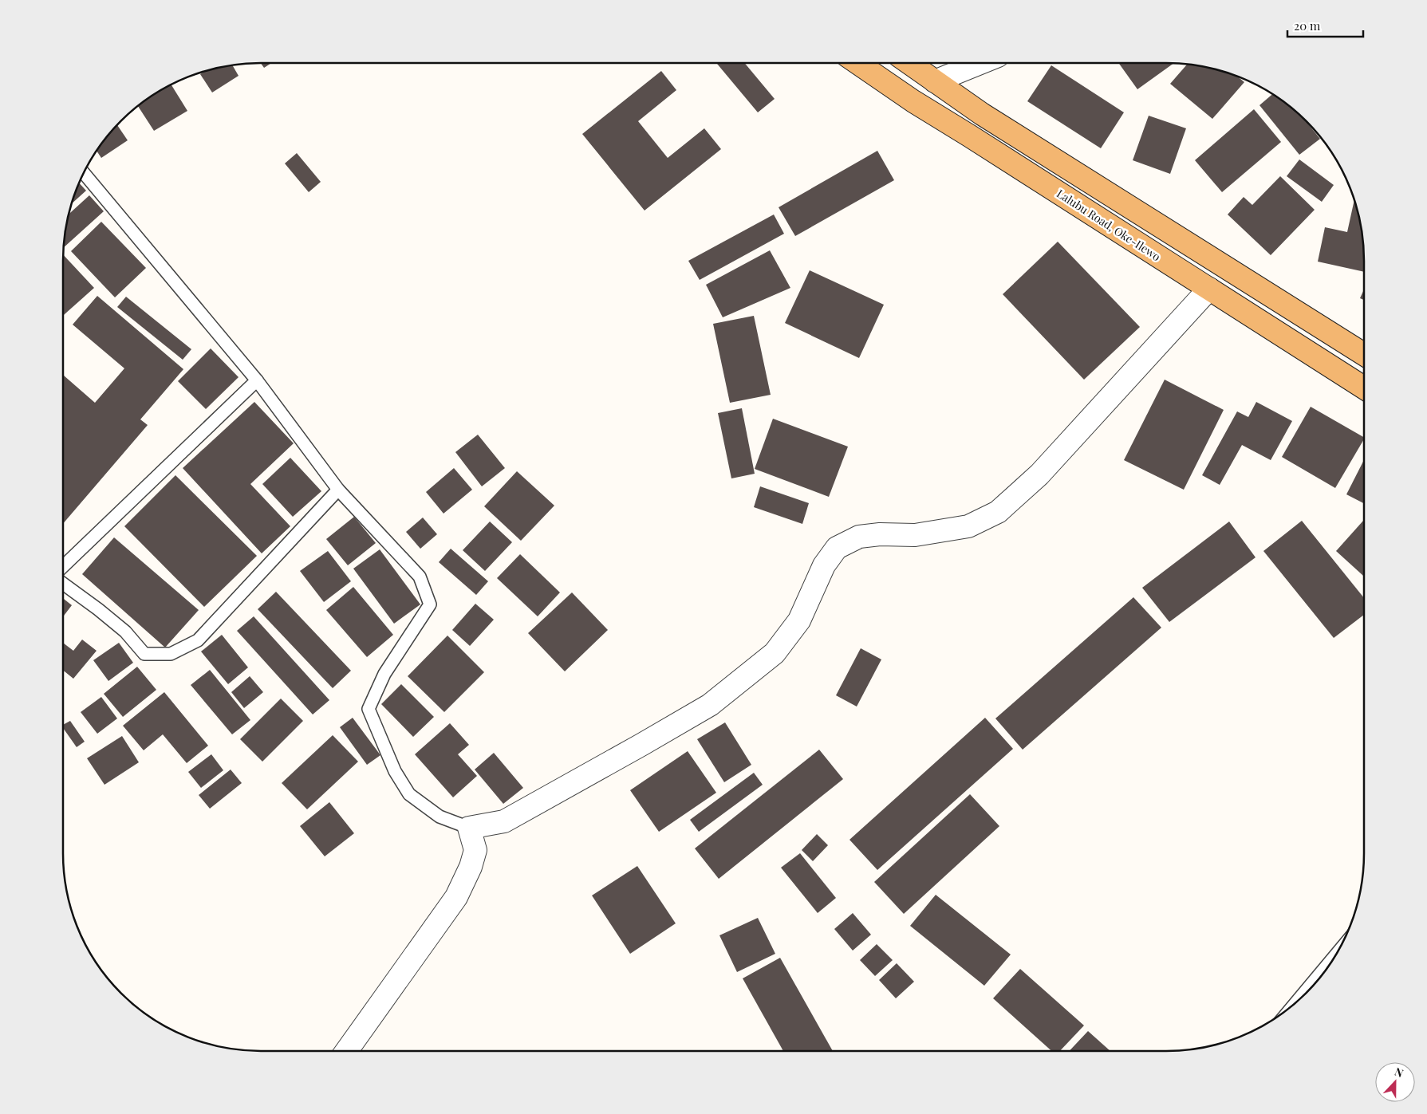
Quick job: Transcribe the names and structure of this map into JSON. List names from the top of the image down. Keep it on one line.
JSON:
{"streets":{"main road":["Lalubu Road, Oke-Ilewo"]},"scale_bar":"20 m","north":"top"}
